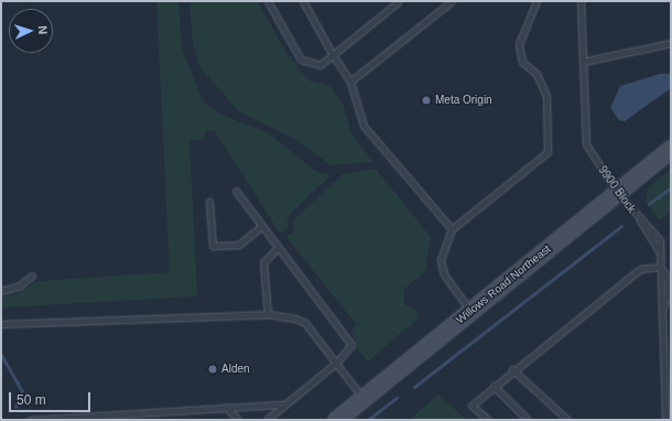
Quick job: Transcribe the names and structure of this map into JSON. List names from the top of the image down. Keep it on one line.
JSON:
{"streets":{"main road":["Willows Road Northeast"],"lane":["9900 Block"]},"crossings":[["9900 Block","Willows Road Northeast"]],"places":["Meta Origin","Alden"],"scale_bar":"50 m","north":"right"}
